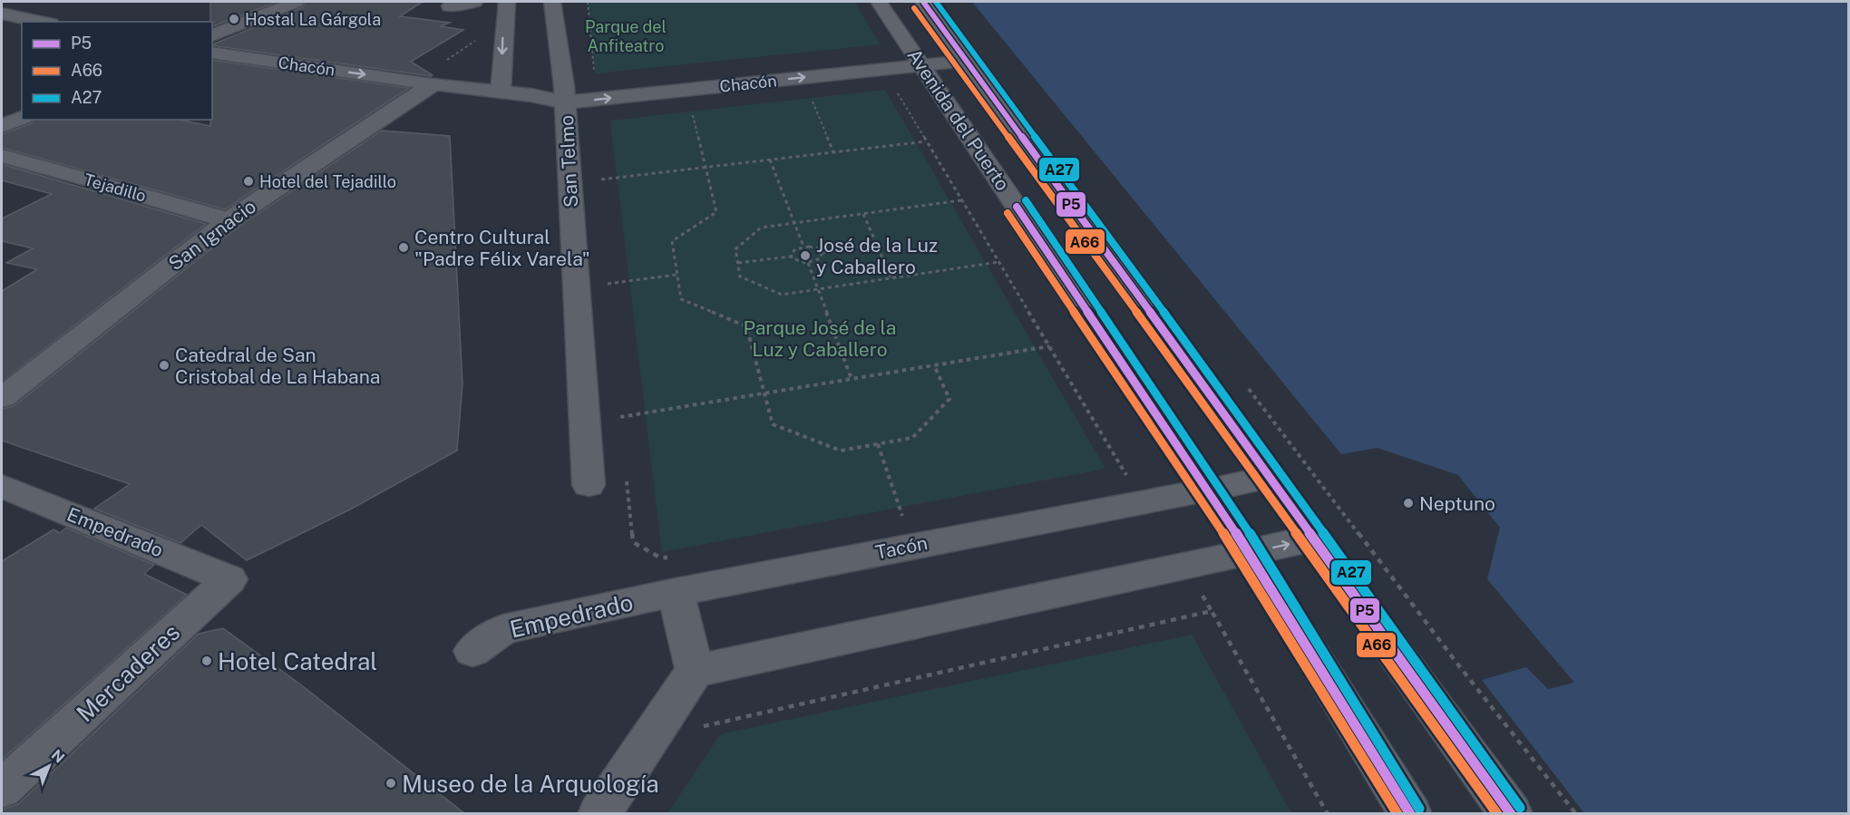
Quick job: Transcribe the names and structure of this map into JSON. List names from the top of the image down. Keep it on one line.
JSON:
{"streets":{"main road":["Avenida del Puerto"],"street":["Chacón","San Telmo","Tejadillo","San Ignacio","Empedrado","Tacón","Mercaderes"]},"crossings":[["Chacón","Avenida del Puerto"],["Chacón","San Telmo"],["Chacón","San Ignacio"],["Avenida del Puerto","Tacón"],["Tejadillo","San Ignacio"],["Empedrado","Tacón"],["Empedrado","Mercaderes"]],"parks":["Parque del Anfiteatro","Parque José de la Luz y Caballero"],"places":["Hostal La Gárgola","Hotel del Tejadillo","Centro Cultural \"Padre Félix Varela\"","José de la Luz y Caballero","Catedral de San Cristobal de La Habana","Neptuno","Hotel Catedral","Museo de la Arquología"],"lines":["transit line P5","transit line A27","transit line A66"],"legend":["P5","A66","A27"],"north":"top right"}
